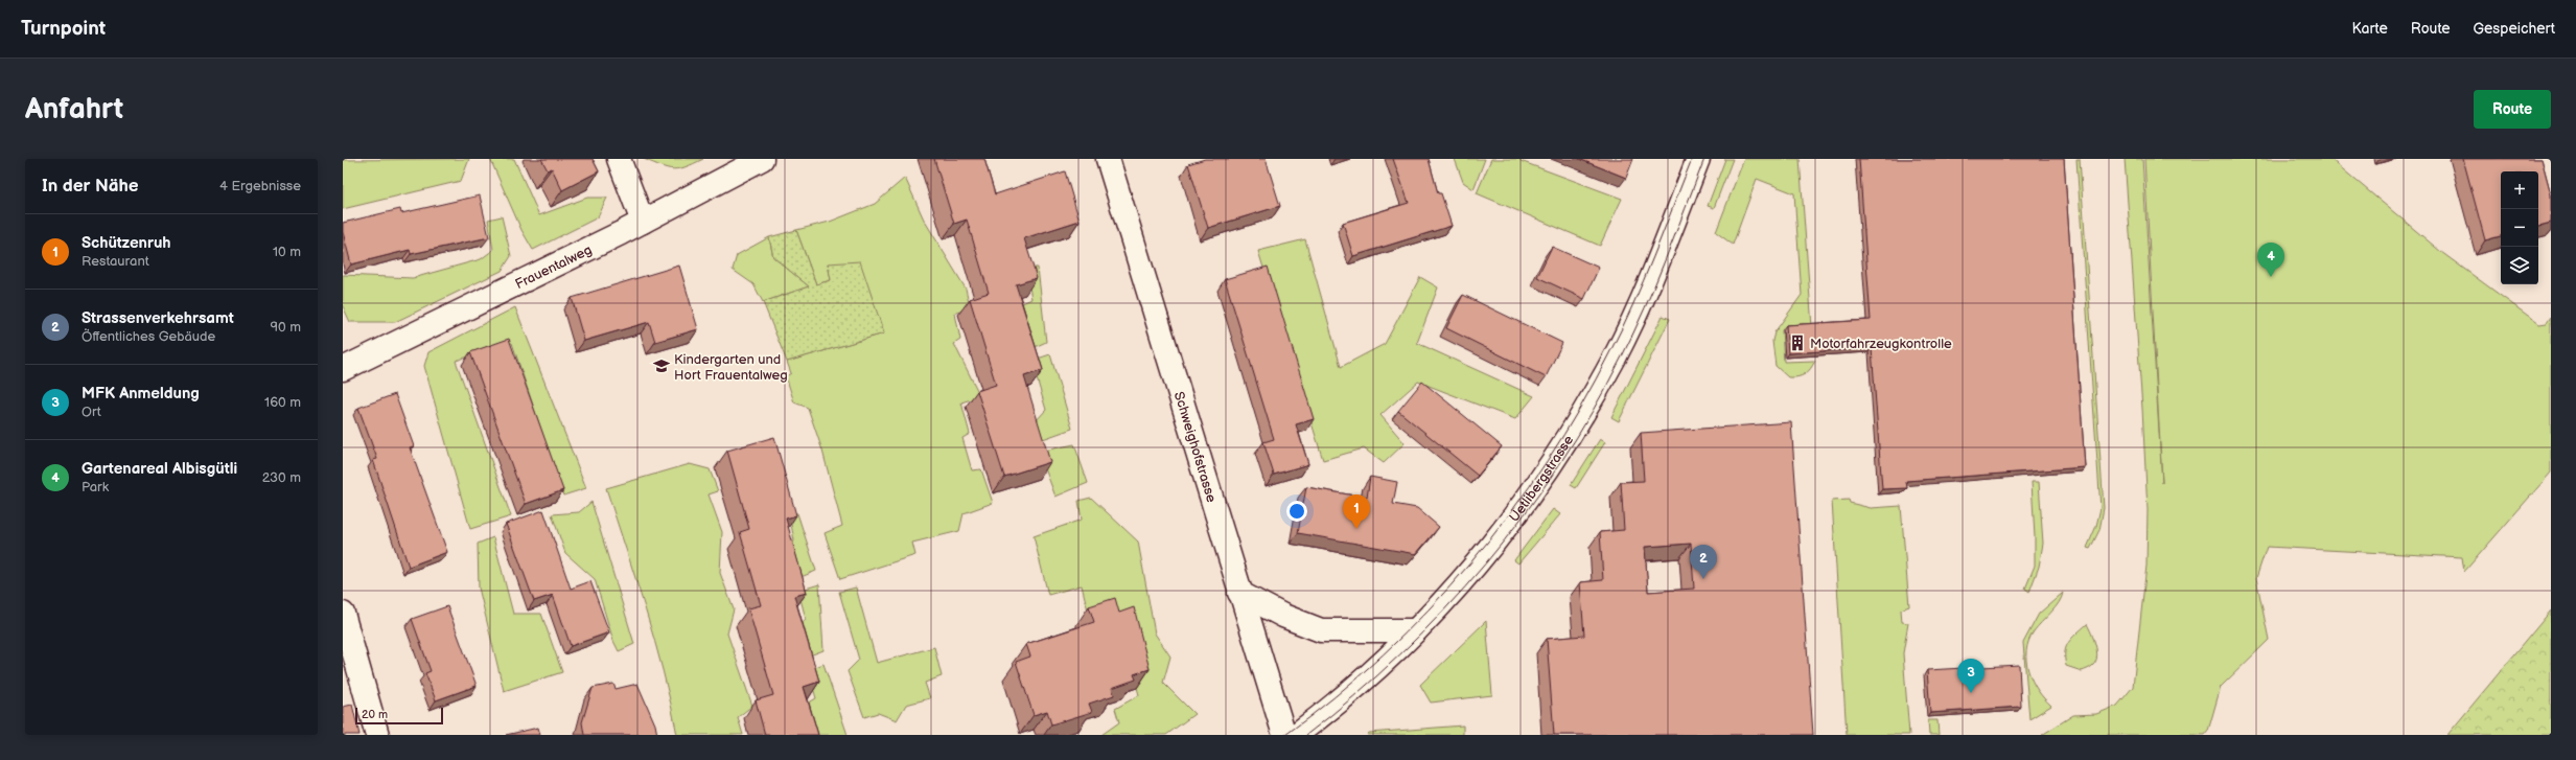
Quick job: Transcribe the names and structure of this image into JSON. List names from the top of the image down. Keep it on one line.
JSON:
{"streets":{"main road":["Frauentalweg","Schweighofstrasse","Uetlibergstrasse"]},"places":{"building":["Motorfahrzeugkontrolle"],"school or university":["Kindergarten und Hort Frauentalweg"]},"scale_bar":"20 m","page":{"header":"Turnpoint","nav":["Karte","Route","Gespeichert"],"buttons":"Route","title":"Anfahrt","heading":["In der Nähe","4 Ergebnisse"],"map_buttons":["+","−"],"list":[{"mark":"1","name":"Schützenruh","note":"Restaurant","value":"10 m"},{"mark":"2","name":"Strassenverkehrsamt","note":"Öffentliches Gebäude","value":"90 m"},{"mark":"3","name":"MFK Anmeldung","note":"Ort","value":"160 m"},{"mark":"4","name":"Gartenareal Albisgütli","note":"Park","value":"230 m"}],"pins":["4","1","2","3"],"scale":"20 m"}}
